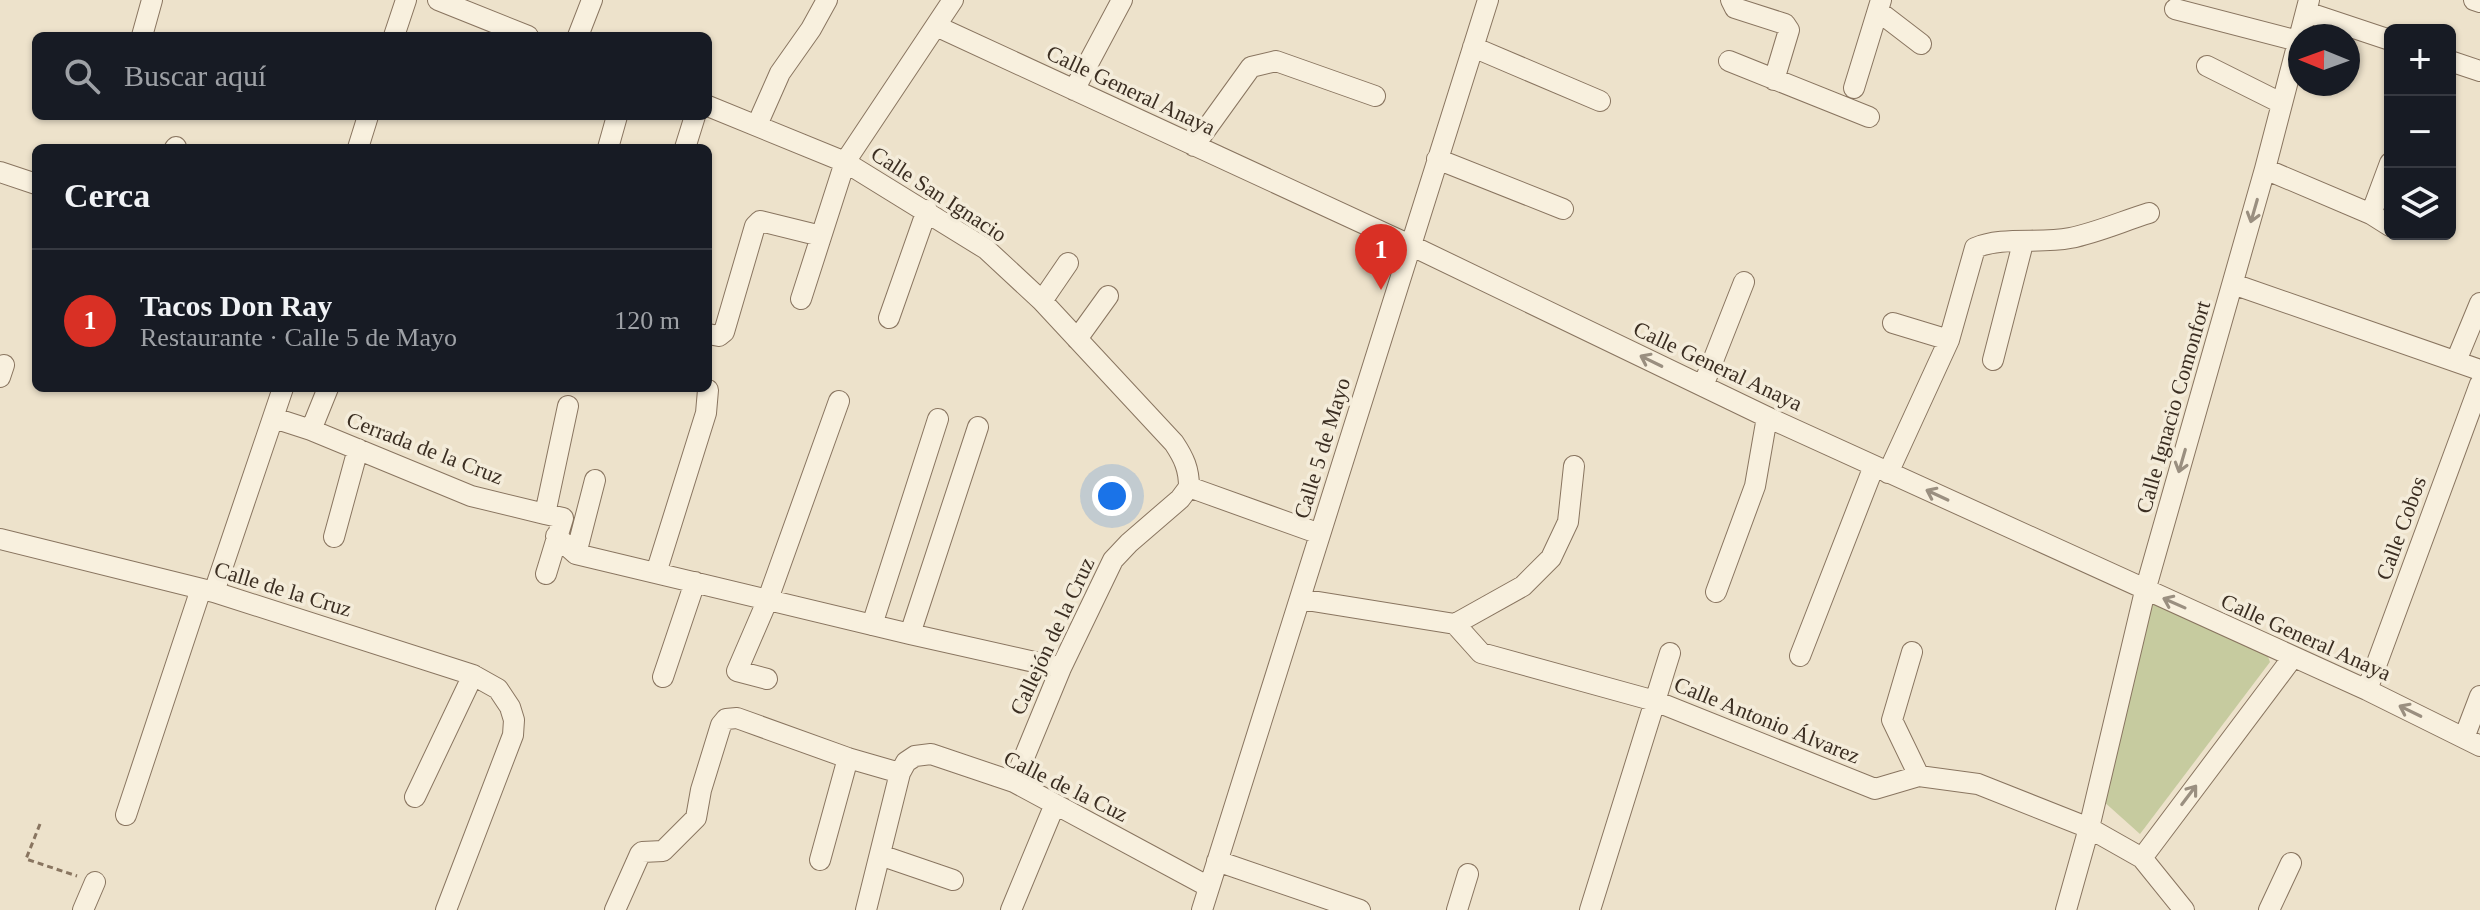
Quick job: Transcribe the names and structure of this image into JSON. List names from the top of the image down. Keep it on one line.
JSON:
{"streets":{"street":["Calle General Anaya","Calle San Ignacio","Calle Ignacio Comonfort","Cerrada de la Cruz","Calle 5 de Mayo","Calle Cobos","Calle de la Cruz","Callejón de la Cruz","Calle Antonio Álvarez","Calle de la Cuz"]},"crossings":[["Calle General Anaya","Calle Ignacio Comonfort"],["Calle General Anaya","Calle 5 de Mayo"],["Calle General Anaya","Calle Cobos"],["Calle San Ignacio","Callejón de la Cruz"],["Calle Ignacio Comonfort","Calle Antonio Álvarez"],["Calle 5 de Mayo","Calle de la Cuz"],["Callejón de la Cruz","Calle de la Cuz"]],"one_way":["Calle General Anaya","Calle Ignacio Comonfort"],"north":"left","page":{"map_buttons":["+","−"],"search":"Buscar aquí","heading":"Cerca","pins":"1","list":[{"mark":"1","name":"Tacos Don Ray","note":"Restaurante · Calle 5 de Mayo","value":"120 m"}]}}
